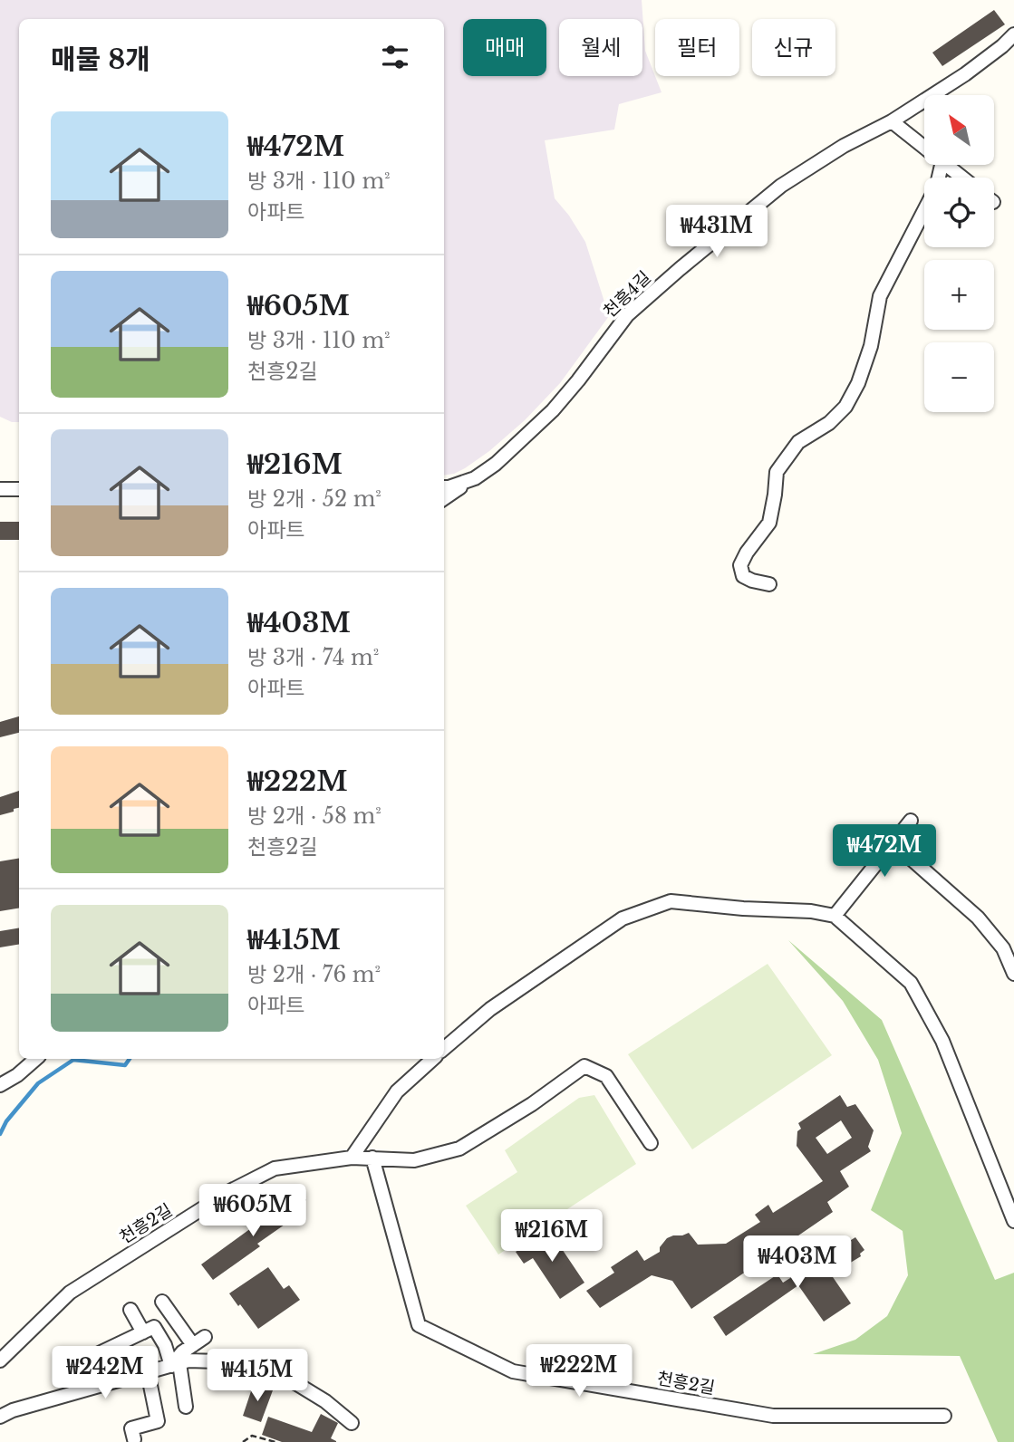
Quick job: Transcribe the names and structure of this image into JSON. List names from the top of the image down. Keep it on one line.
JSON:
{"streets":{"street":["천흥4길","천흥2길"]},"north":"top left","page":{"chip":["매매","월세","필터","신규"],"heading":"매물 8개","map_buttons":["+","−"],"list":[{"name":"₩472M","note":"방 3개 · 110 m² · 아파트"},{"name":"₩605M","note":"방 3개 · 110 m² · 천흥2길"},{"name":"₩216M","note":"방 2개 · 52 m² · 아파트"},{"name":"₩403M","note":"방 3개 · 74 m² · 아파트"},{"name":"₩222M","note":"방 2개 · 58 m² · 천흥2길"},{"name":"₩415M","note":"방 2개 · 76 m² · 아파트"}],"price":["₩431M","₩472M","₩605M","₩216M","₩403M","₩222M","₩242M","₩415M"]}}
